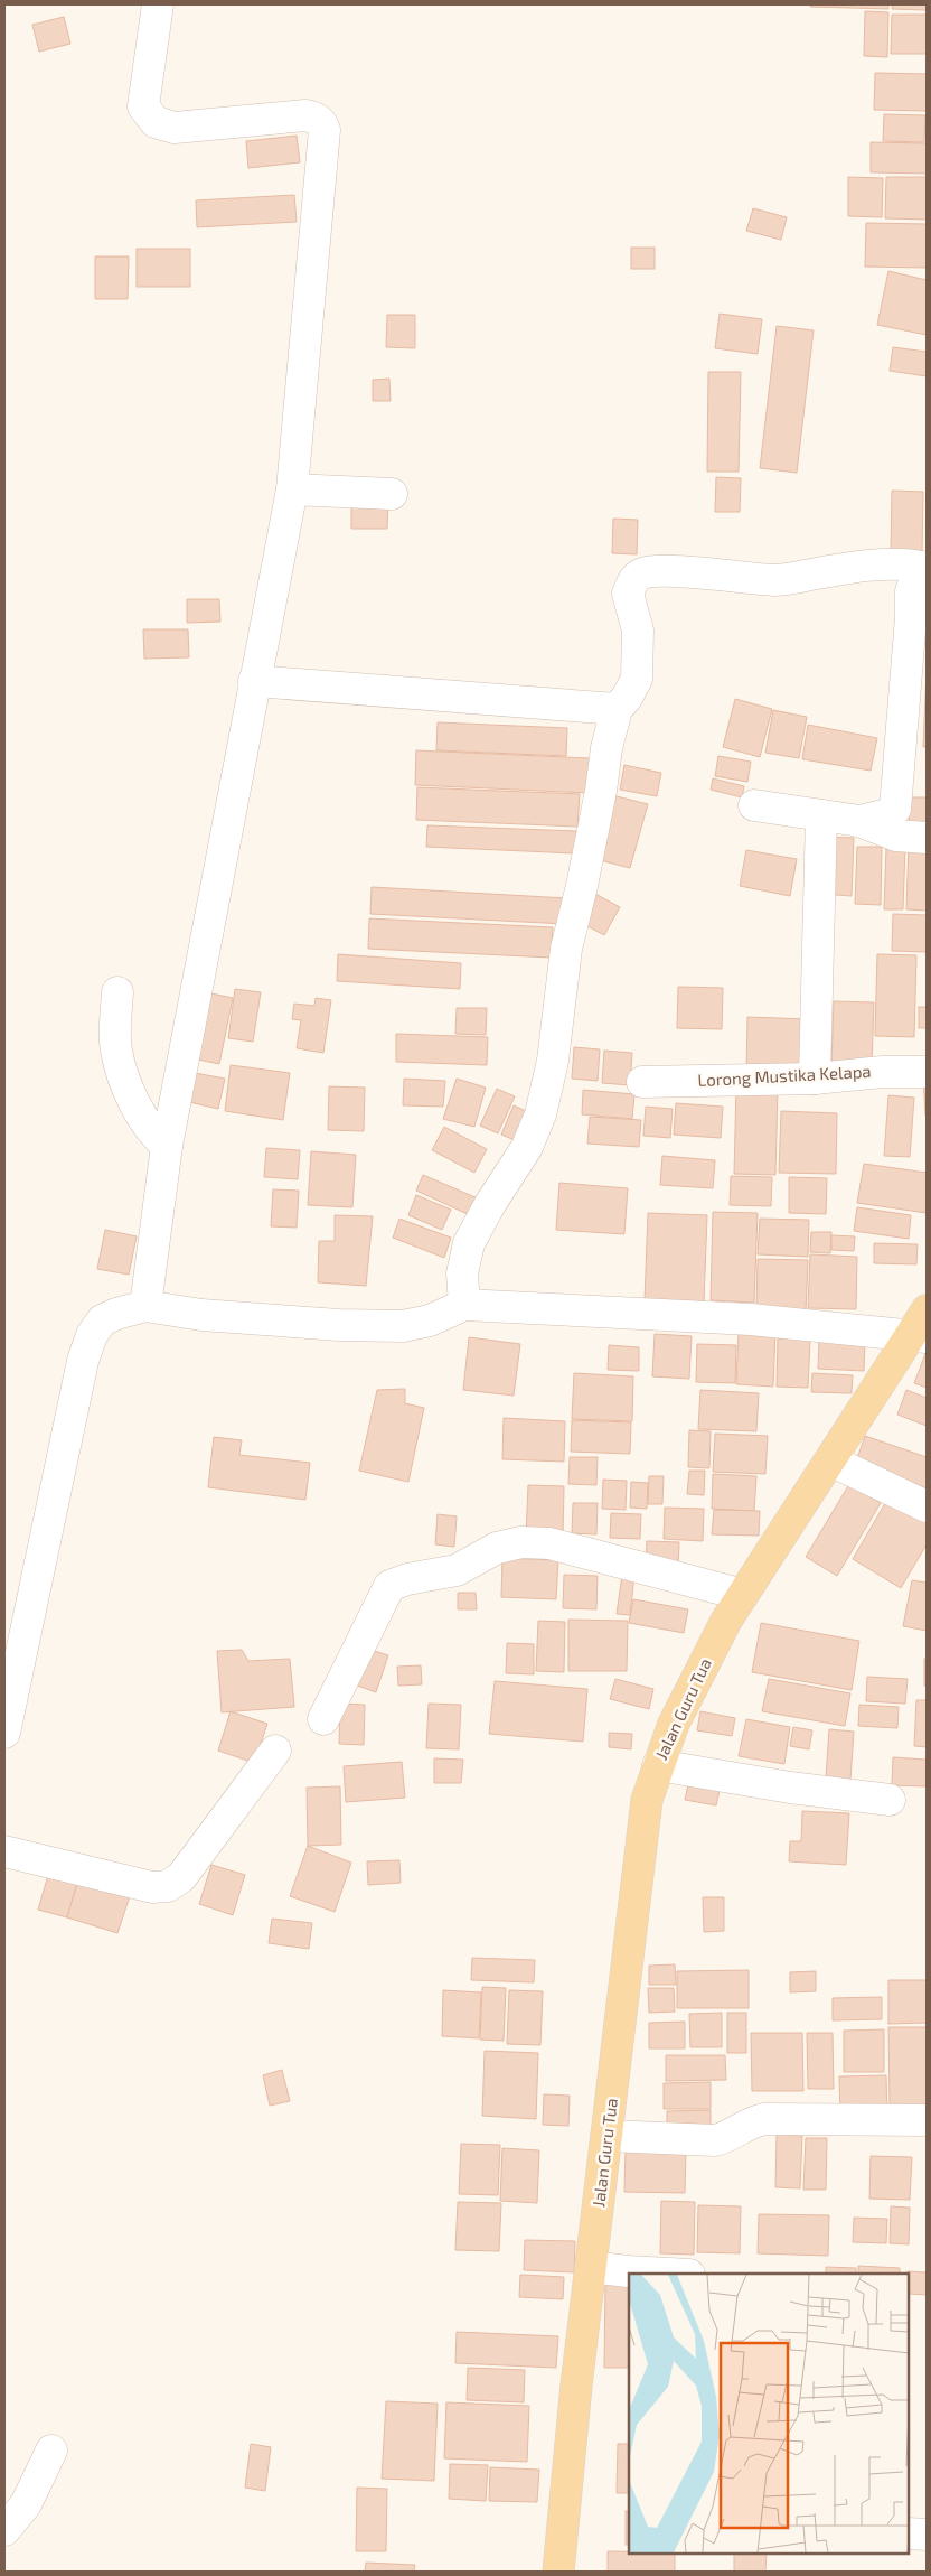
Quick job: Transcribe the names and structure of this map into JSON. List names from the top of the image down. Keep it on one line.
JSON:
{"streets":{"main road":["Jalan Guru Tua"],"street":["Lorong Mustika Kelapa"]}}
